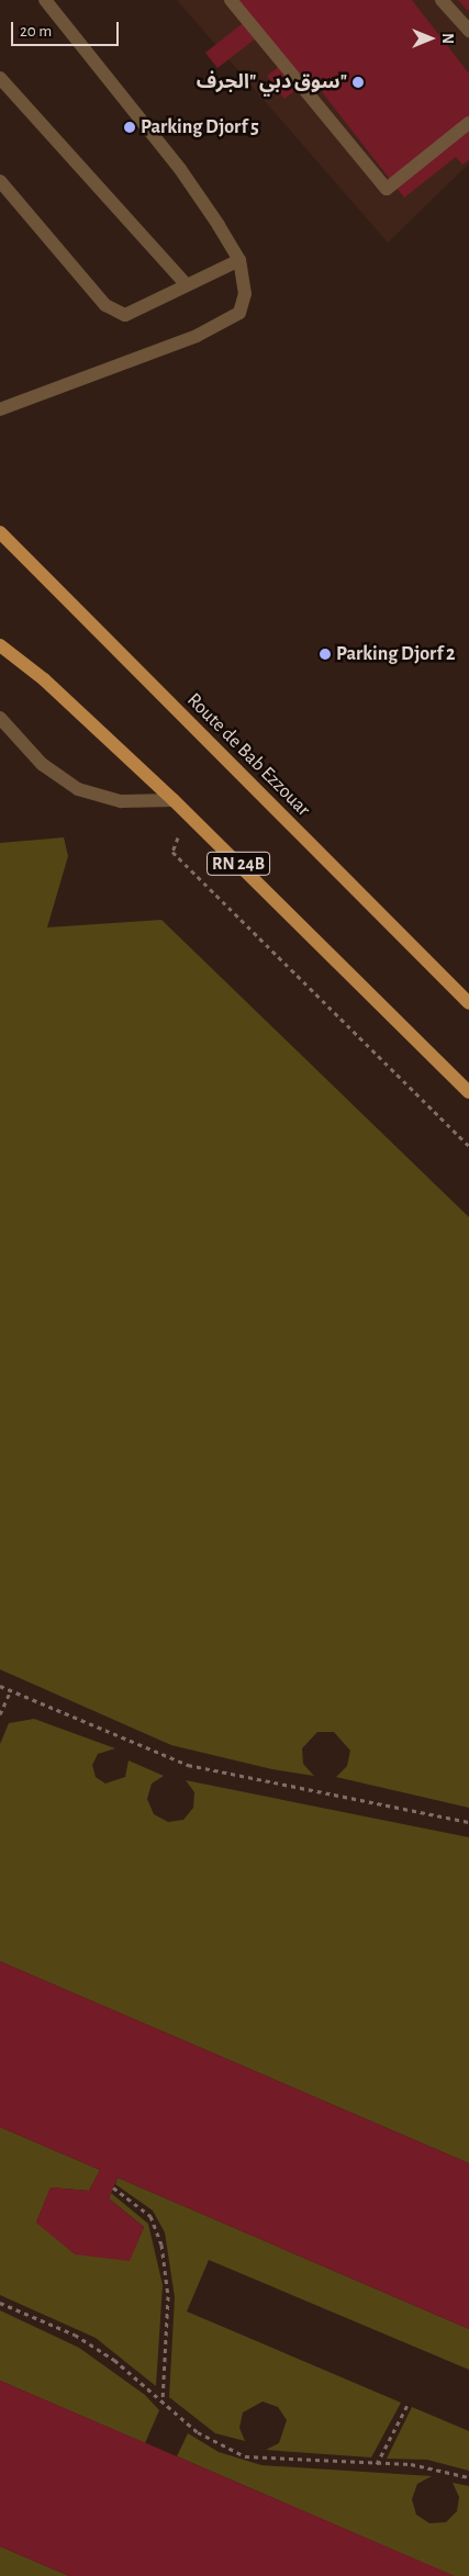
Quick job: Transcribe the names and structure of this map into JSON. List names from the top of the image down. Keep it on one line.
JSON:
{"streets":{"main road":["Route de Bab Ezzouar","RN 24B"]},"places":["سوق دبي \"الجرف\"","Parking Djorf 5","Parking Djorf 2"],"scale_bar":"20 m","north":"right"}
